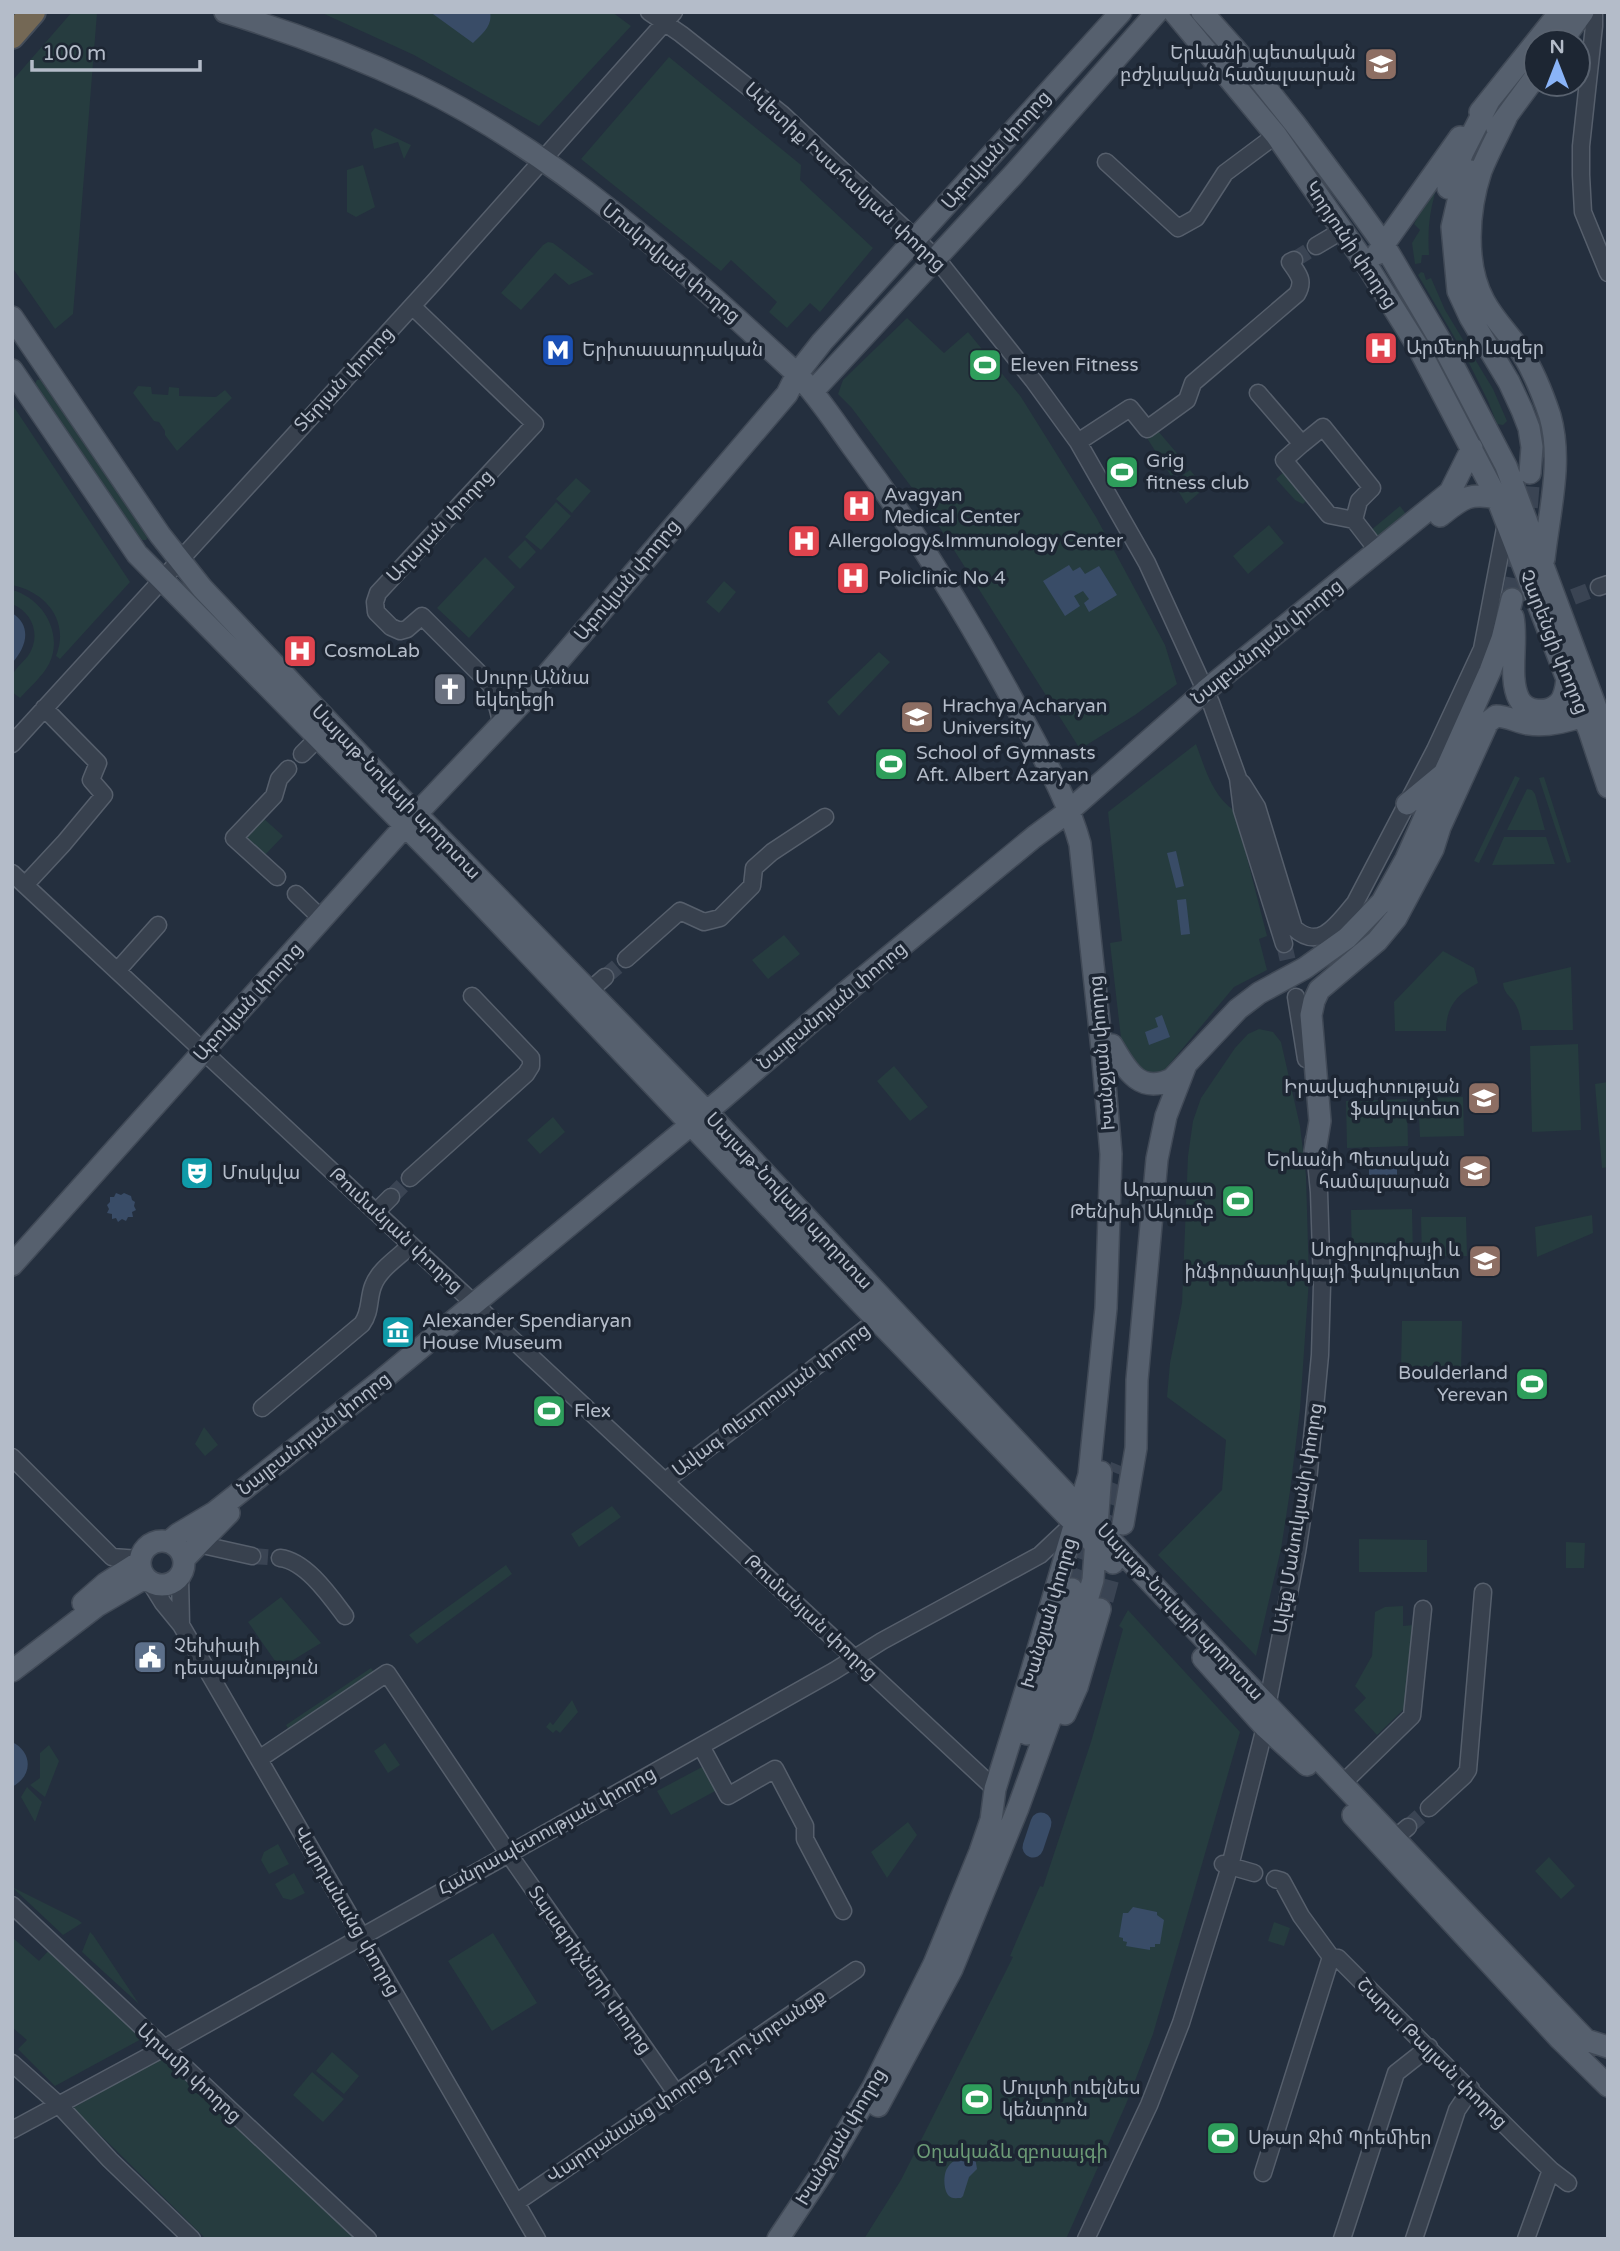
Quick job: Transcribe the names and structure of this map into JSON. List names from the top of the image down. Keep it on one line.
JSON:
{"streets":{"main road":["Աբովյան փողոց","Կորյունի փողոց","Մոսկովյան փողոց","Նալբանդյան փողոց","Չարենցի փողոց","Սայաթ-Նովայի պողոտա","Խանջյան փողոց"],"street":["Ավետիք Իսահակյան փողոց","Տերյան փողոց","Աղայան փողոց","Թումանյան փողոց","Ավագ Պետրոսյան փողոց","Ալեք Մանուկյանի փողոց","Հանրապետության փողոց","Վարդանանց փողոց","Տպագրիչների փողոց","Շարա Թալյան փողոց","Արամի փողոց","Վարդանանց փողոց 2-րդ նրբանցք"]},"crossings":[["Աբովյան փողոց","Ավետիք Իսահակյան փողոց"],["Աբովյան փողոց","Մոսկովյան փողոց"],["Աբովյան փողոց","Աղայան փողոց"],["Աբովյան փողոց","Սայաթ-Նովայի պողոտա"],["Աբովյան փողոց","Թումանյան փողոց"],["Ավետիք Իսահակյան փողոց","Տերյան փողոց"],["Ավետիք Իսահակյան փողոց","Նալբանդյան փողոց"],["Կորյունի փողոց","Նալբանդյան փողոց"],["Կորյունի փողոց","Չարենցի փողոց"],["Մոսկովյան փողոց","Տերյան փողոց"],["Մոսկովյան փողոց","Նալբանդյան փողոց"],["Մոսկովյան փողոց","Խանջյան փողոց"],["Տերյան փողոց","Աղայան փողոց"],["Տերյան փողոց","Սայաթ-Նովայի պողոտա"],["Նալբանդյան փողոց","Չարենցի փողոց"],["Նալբանդյան փողոց","Սայաթ-Նովայի պողոտա"],["Նալբանդյան փողոց","Խանջյան փողոց"],["Նալբանդյան փողոց","Թումանյան փողոց"],["Նալբանդյան փողոց","Վարդանանց փողոց"],["Սայաթ-Նովայի պողոտա","Խանջյան փողոց"],["Սայաթ-Նովայի պողոտա","Ավագ Պետրոսյան փողոց"],["Սայաթ-Նովայի պողոտա","Ալեք Մանուկյանի փողոց"],["Սայաթ-Նովայի պողոտա","Հանրապետության փողոց"],["Խանջյան փողոց","Թումանյան փողոց"],["Խանջյան փողոց","Հանրապետության փողոց"],["Թումանյան փողոց","Ավագ Պետրոսյան փողոց"],["Թումանյան փողոց","Հանրապետության փողոց"],["Հանրապետության փողոց","Վարդանանց փողոց"],["Հանրապետության փողոց","Տպագրիչների փողոց"],["Հանրապետության փողոց","Արամի փողոց"],["Վարդանանց փողոց","Տպագրիչների փողոց"],["Վարդանանց փողոց","Վարդանանց փողոց 2-րդ նրբանցք"],["Տպագրիչների փողոց","Վարդանանց փողոց 2-րդ նրբանցք"]],"parks":["Օղակաձև զբոսայգի"],"places":{"school or university":["Երևանի պետական բժշկական համալսարան","Hrachya Acharyan University","Իրավագիտության ֆակուլտետ","Երևանի Պետական համալսարան","Սոցիոլոգիայի և ինֆորմատիկայի ֆակուլտետ"],"hospital":["Արմեդի Լազեր","Avagyan Medical Center","Allergology&Immunology Center","Policlinic No 4","CosmoLab"],"metro station":["Երիտասարդական"],"sports":["Eleven Fitness","Grig fitness club","School of Gymnasts Aft. Albert Azaryan","Արարատ Թենիսի Ակումբ","Boulderland Yerevan","Flex","Մուլտի ուելնես կենտրոն","Սթար Ջիմ Պրեմիեր"],"church":["Սուրբ Աննա եկեղեցի"],"theatre":["Մոսկվա"],"museum":["Alexander Spendiaryan House Museum"],"public building":["Չեխիայի դեսպանություն"]},"scale_bar":"100 m","north":"top"}
